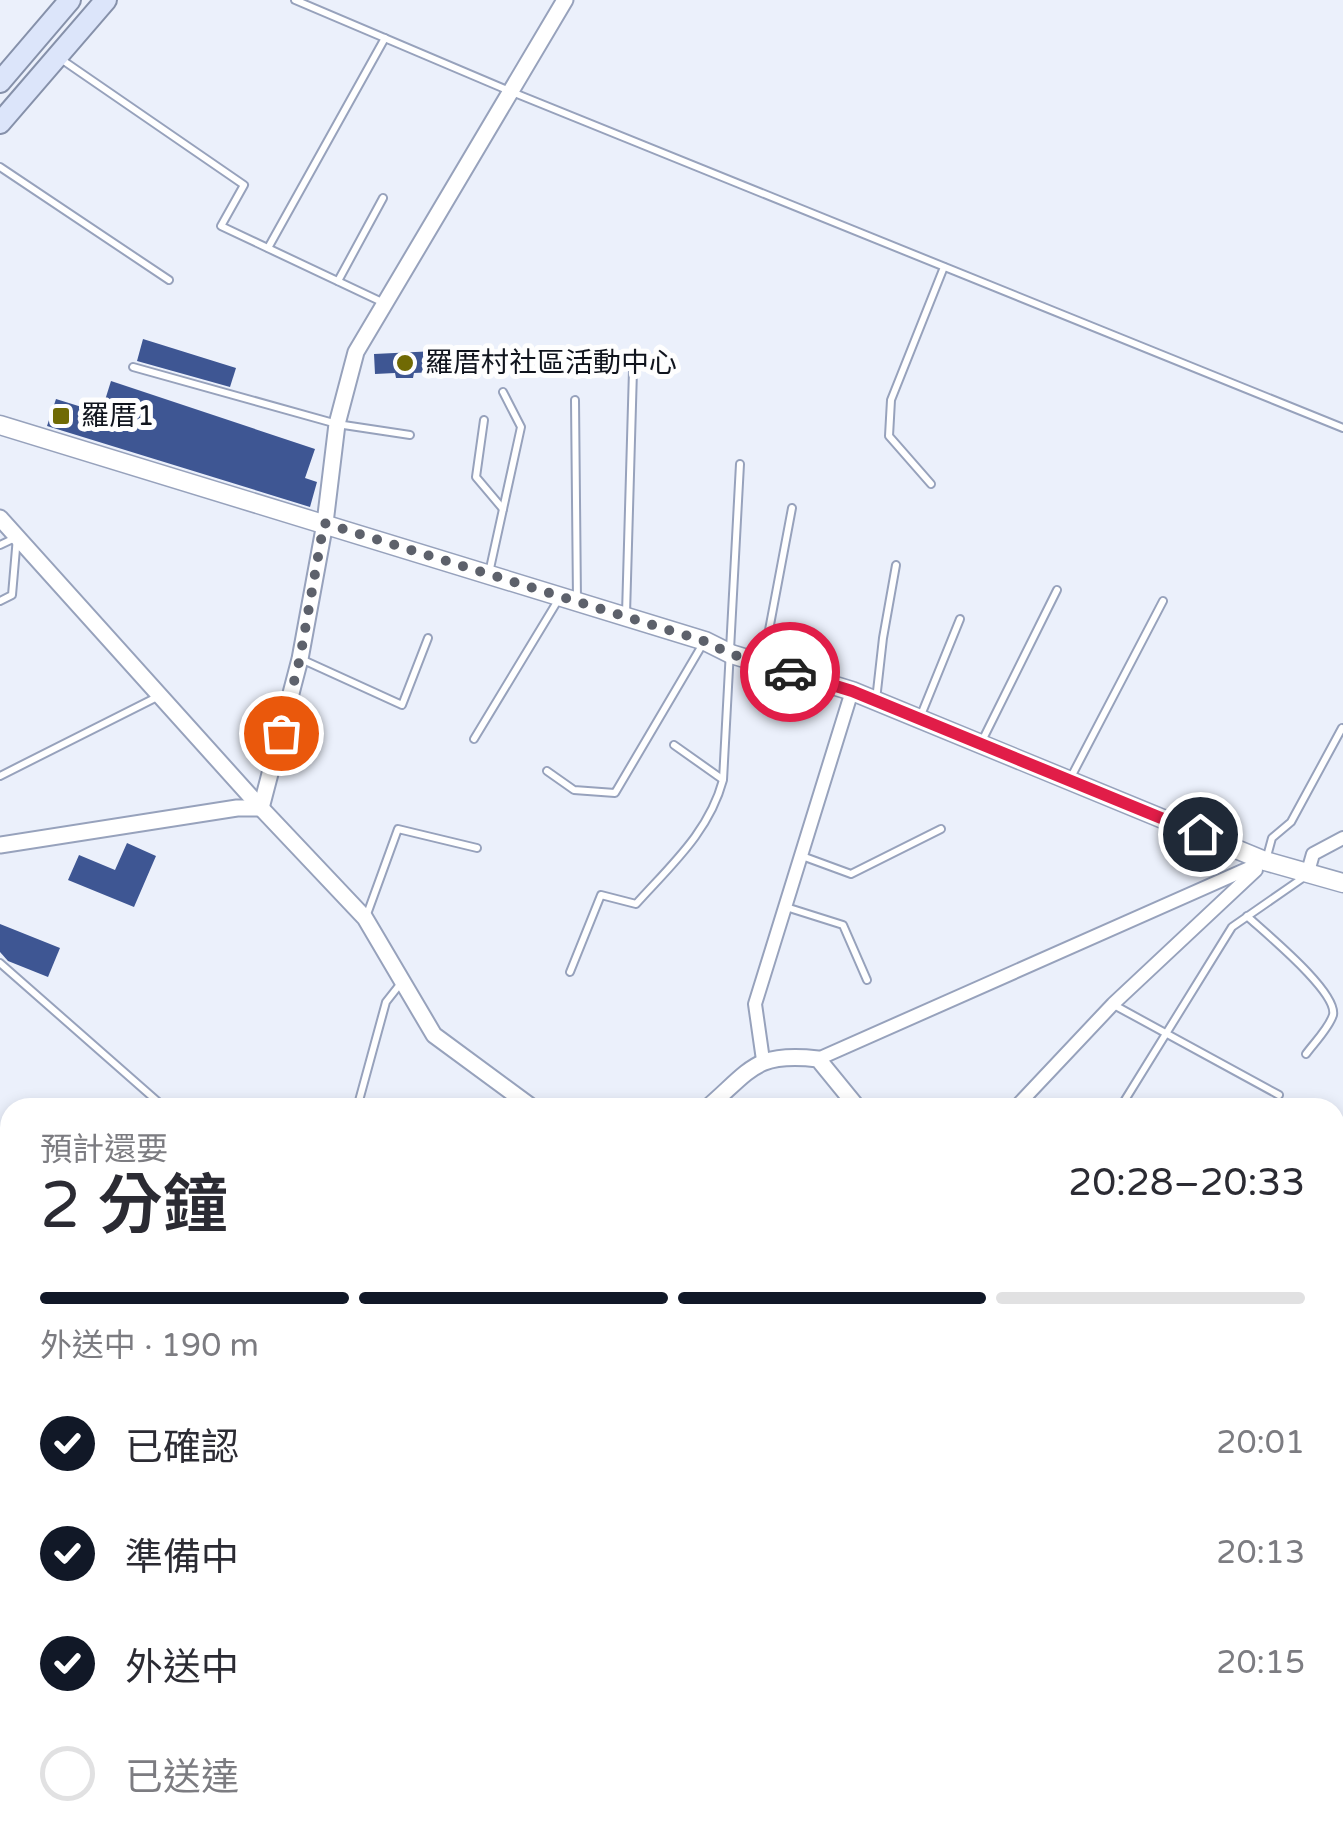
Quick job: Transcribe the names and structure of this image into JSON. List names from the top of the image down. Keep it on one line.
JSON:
{"places":{"other":["羅厝村社區活動中心"],"transit":["羅厝1"]},"page":{"heading":["2 分鐘","預計還要","20:28–20:33"],"bar":"外送中 · 190 m","list":[["已確認","20:01"],["準備中","20:13"],["外送中","20:15"],"已送達"]}}
